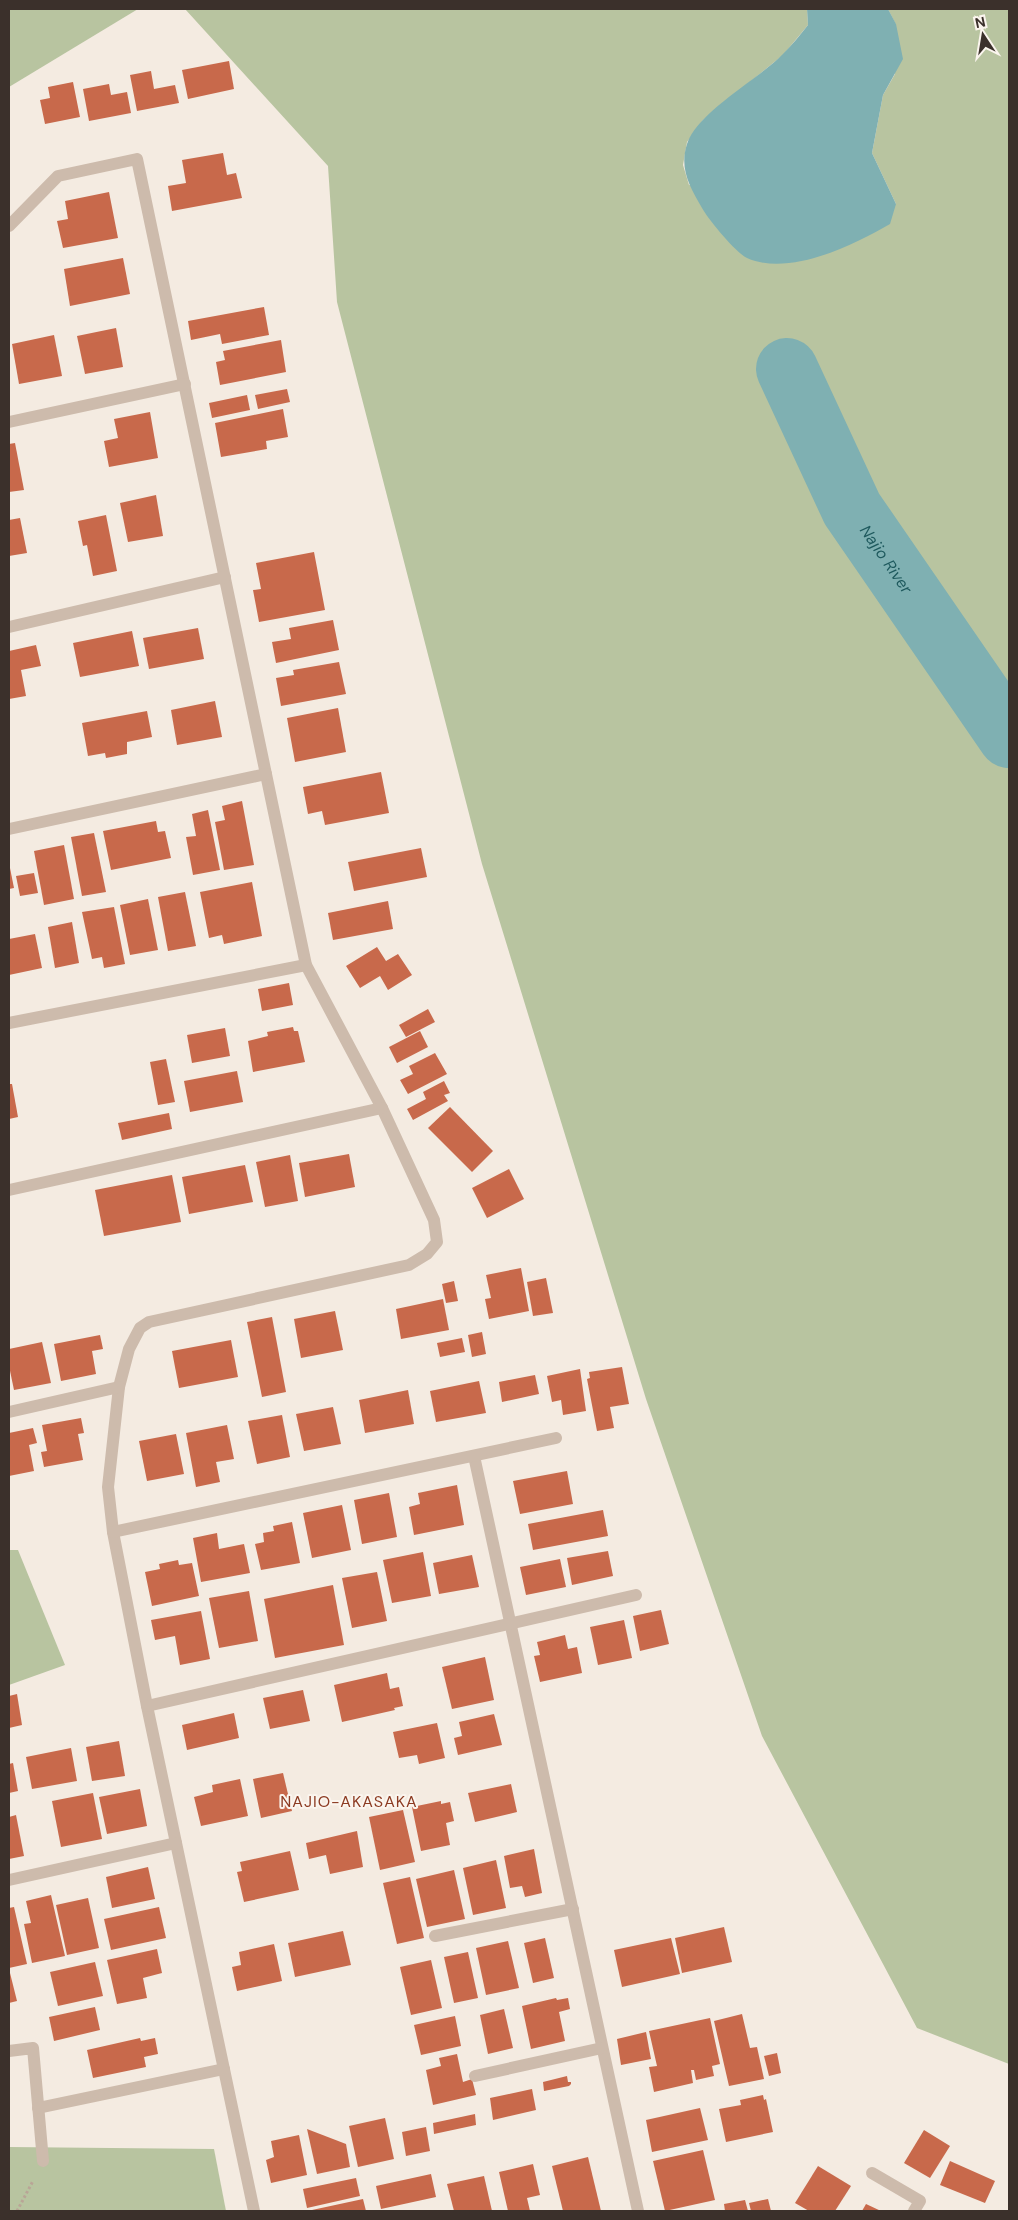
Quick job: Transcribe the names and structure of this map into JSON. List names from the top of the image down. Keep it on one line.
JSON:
{"districts":["NAJIO-AKASAKA"],"water":["Najio River"],"north":"top"}
